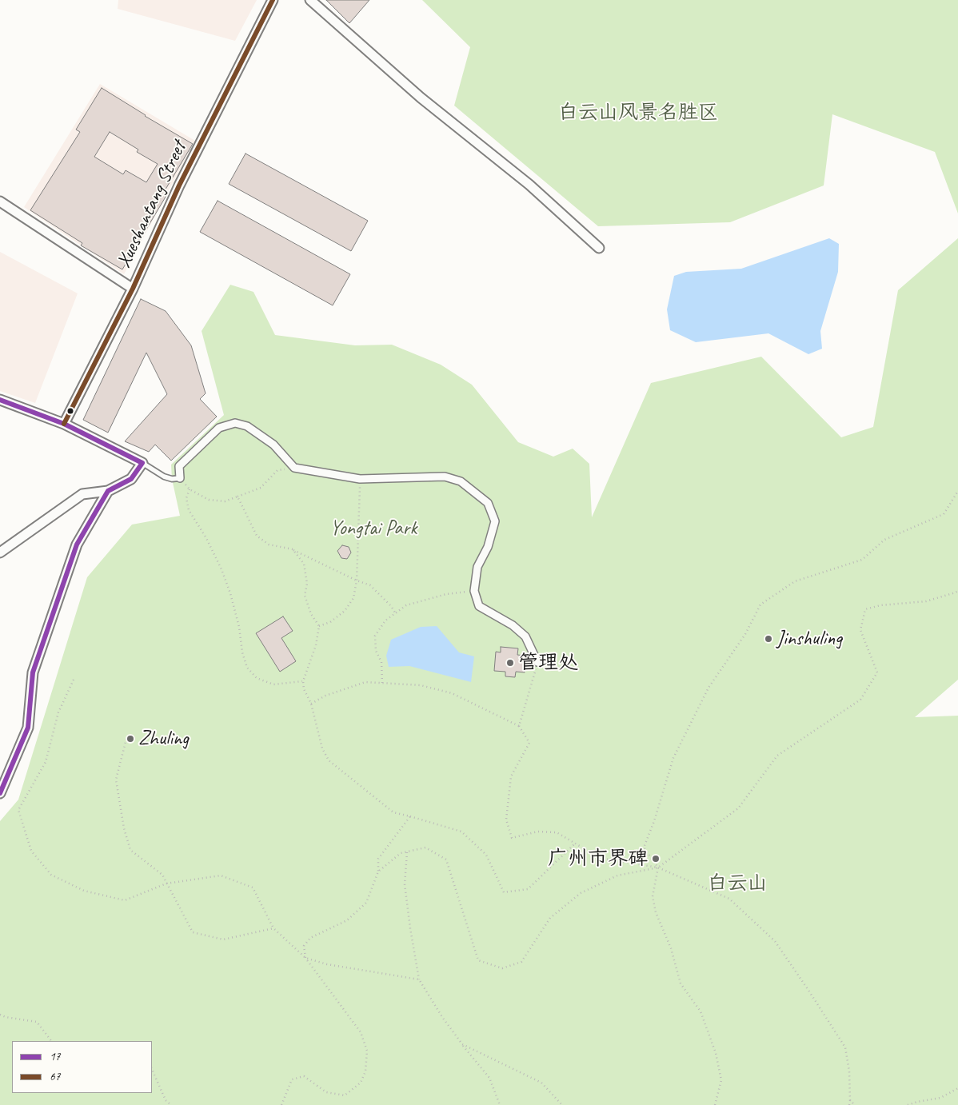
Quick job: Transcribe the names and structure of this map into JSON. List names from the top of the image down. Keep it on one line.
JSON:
{"streets":{"street":["Xueshantang Street"]},"parks":["白云山风景名胜区","Yongtai Park","白云山"],"places":["Jinshuling","管理处","Zhuling","广州市界碑"],"lines":["transit line 67","transit line 17"],"legend":["17","67"]}
